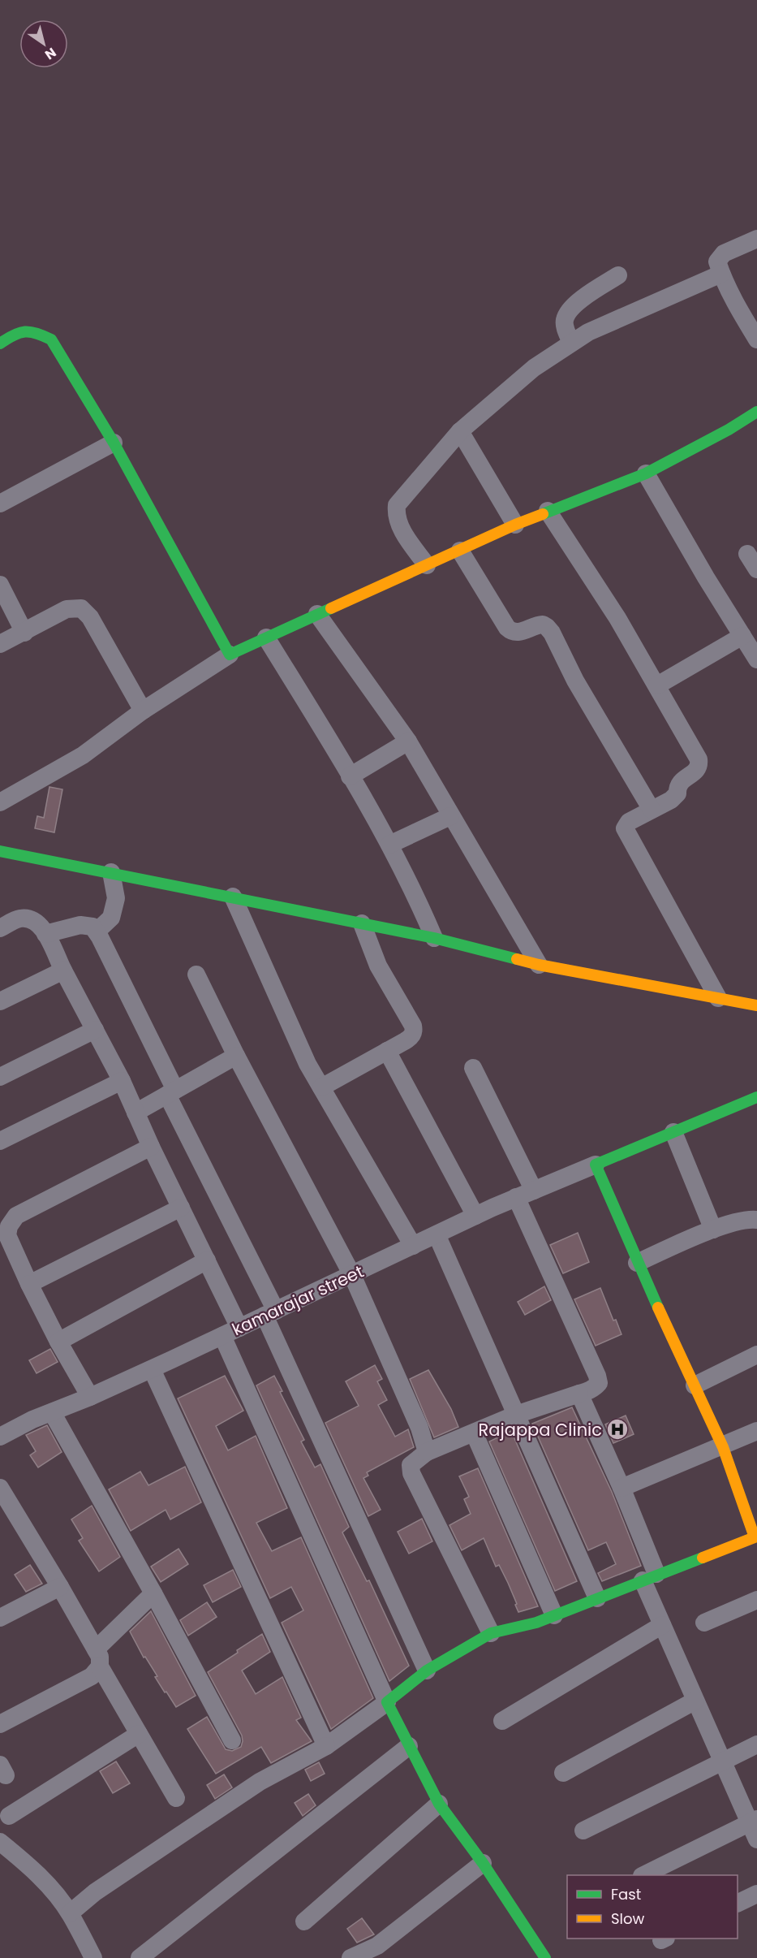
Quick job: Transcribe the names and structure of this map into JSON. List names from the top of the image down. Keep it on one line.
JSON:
{"streets":{"street":["kamarajar street"]},"places":{"hospital":["Rajappa Clinic"]},"legend":["Fast","Slow"],"north":"bottom right"}
